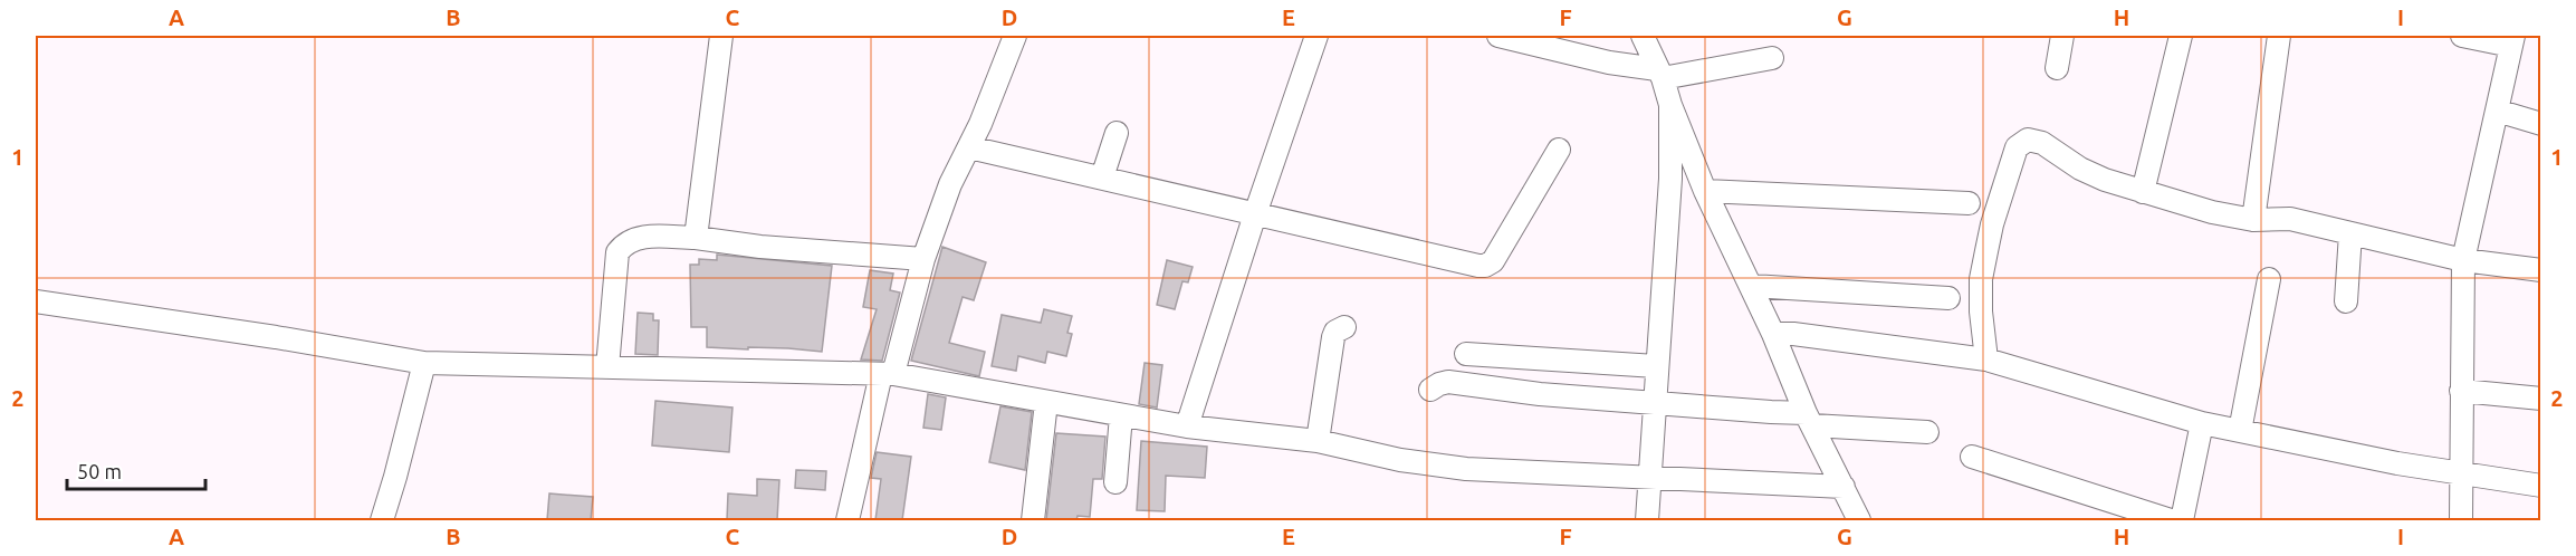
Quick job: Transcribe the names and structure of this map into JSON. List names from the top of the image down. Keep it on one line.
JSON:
{"scale_bar":"50 m","grid":{"columns":["A","B","C","D","E","F","G","H","I"],"rows":["1","2"]}}
